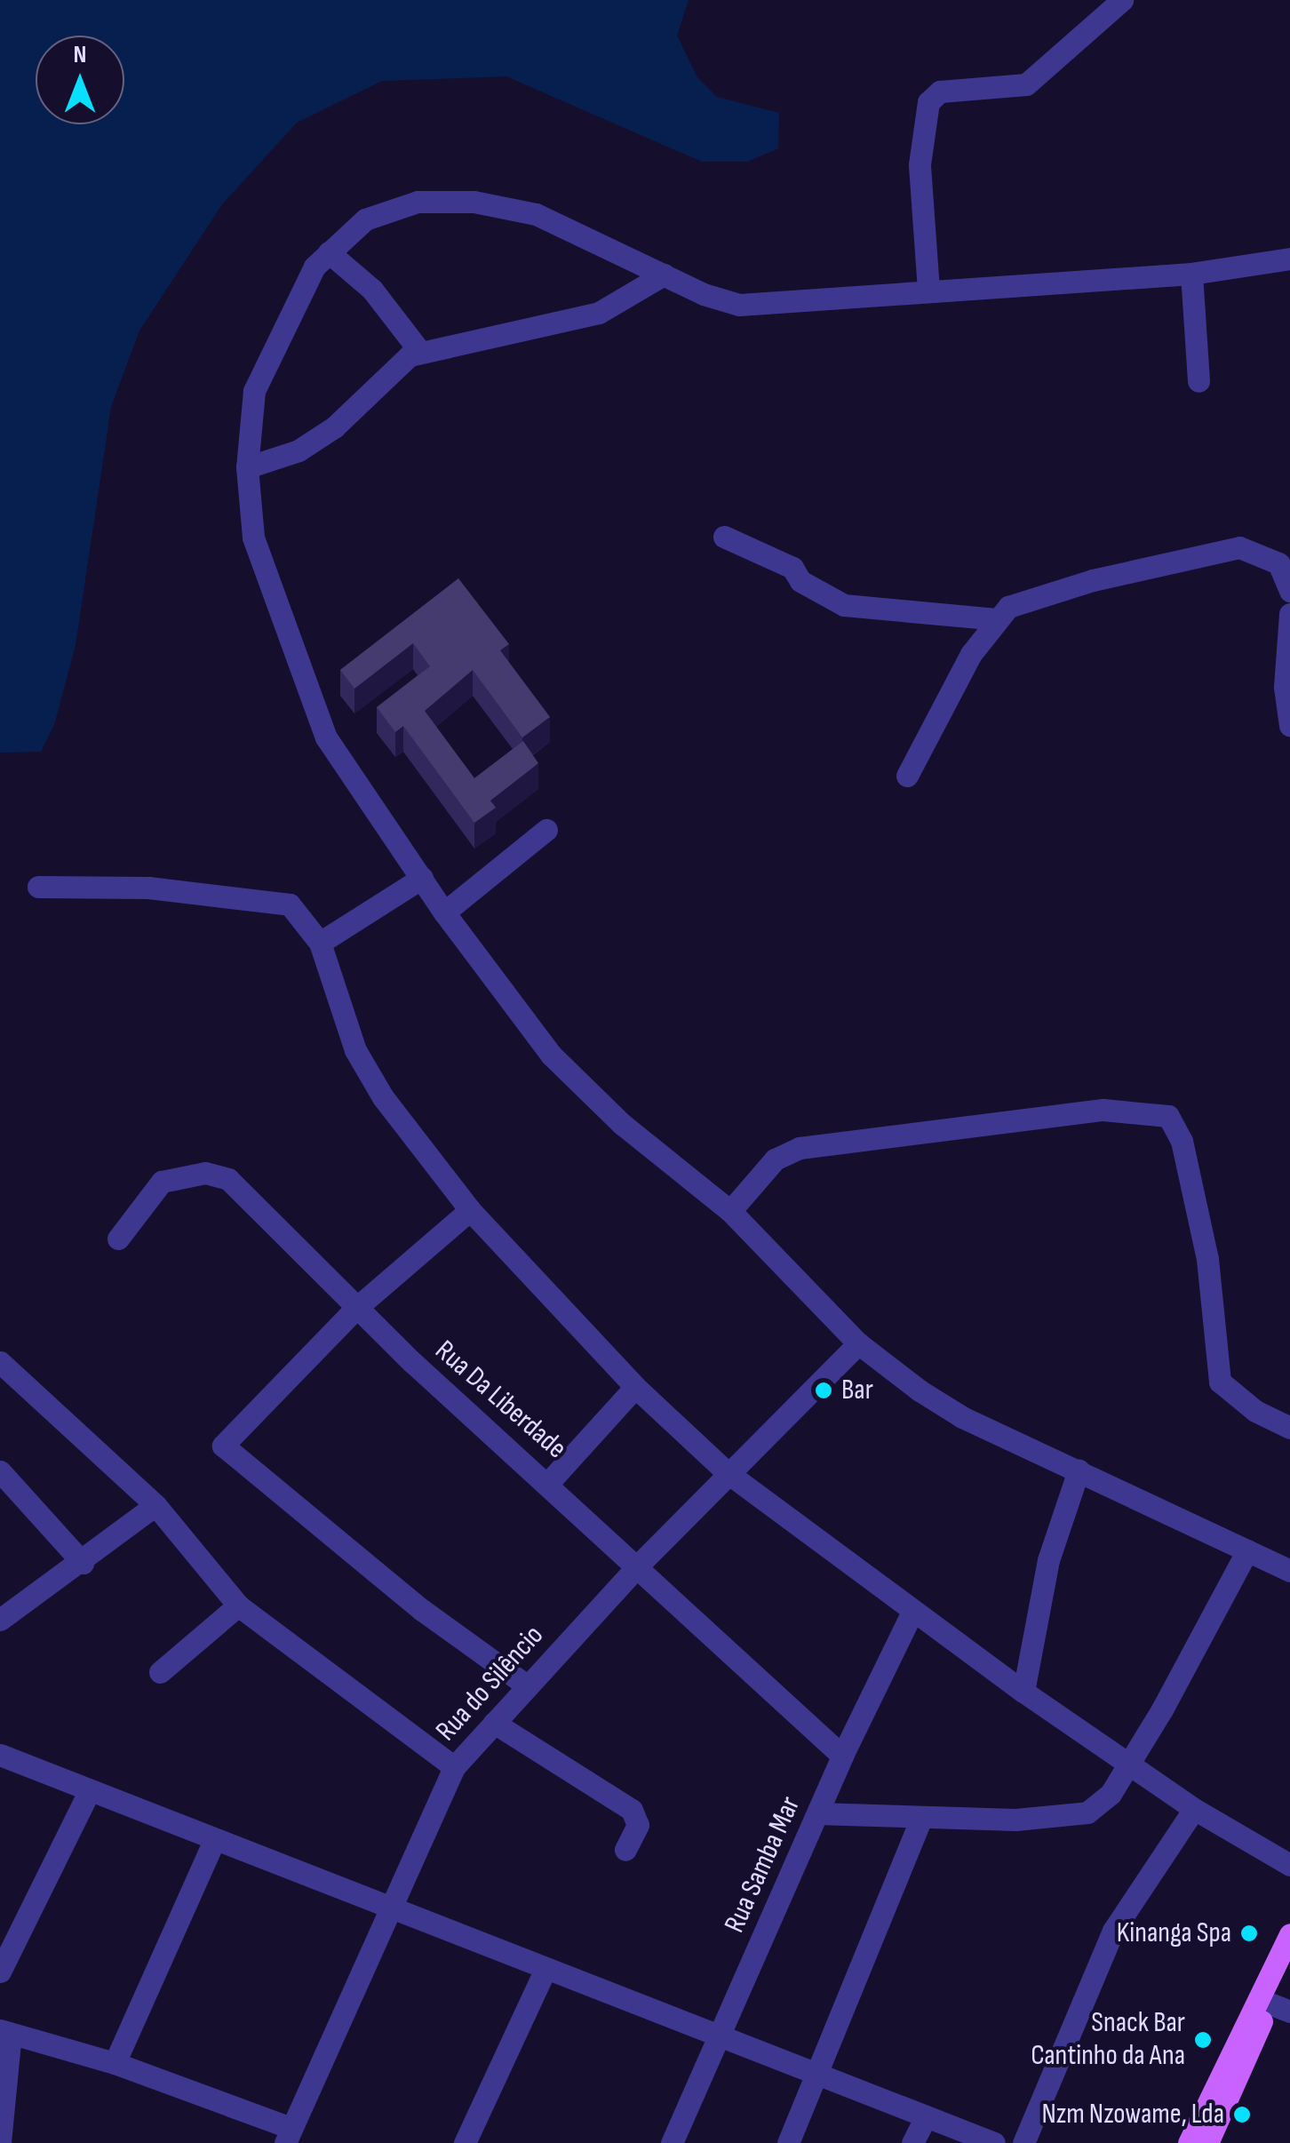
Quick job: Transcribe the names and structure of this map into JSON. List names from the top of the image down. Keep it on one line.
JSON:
{"streets":{"street":["Rua Da Liberdade","Rua do Silêncio","Rua Samba Mar"]},"crossings":[["Rua Da Liberdade","Rua do Silêncio"],["Rua Da Liberdade","Rua Samba Mar"]],"places":["Bar","Kinanga Spa","Snack Bar Cantinho da Ana","Nzm Nzowame, Lda"],"north":"top"}
